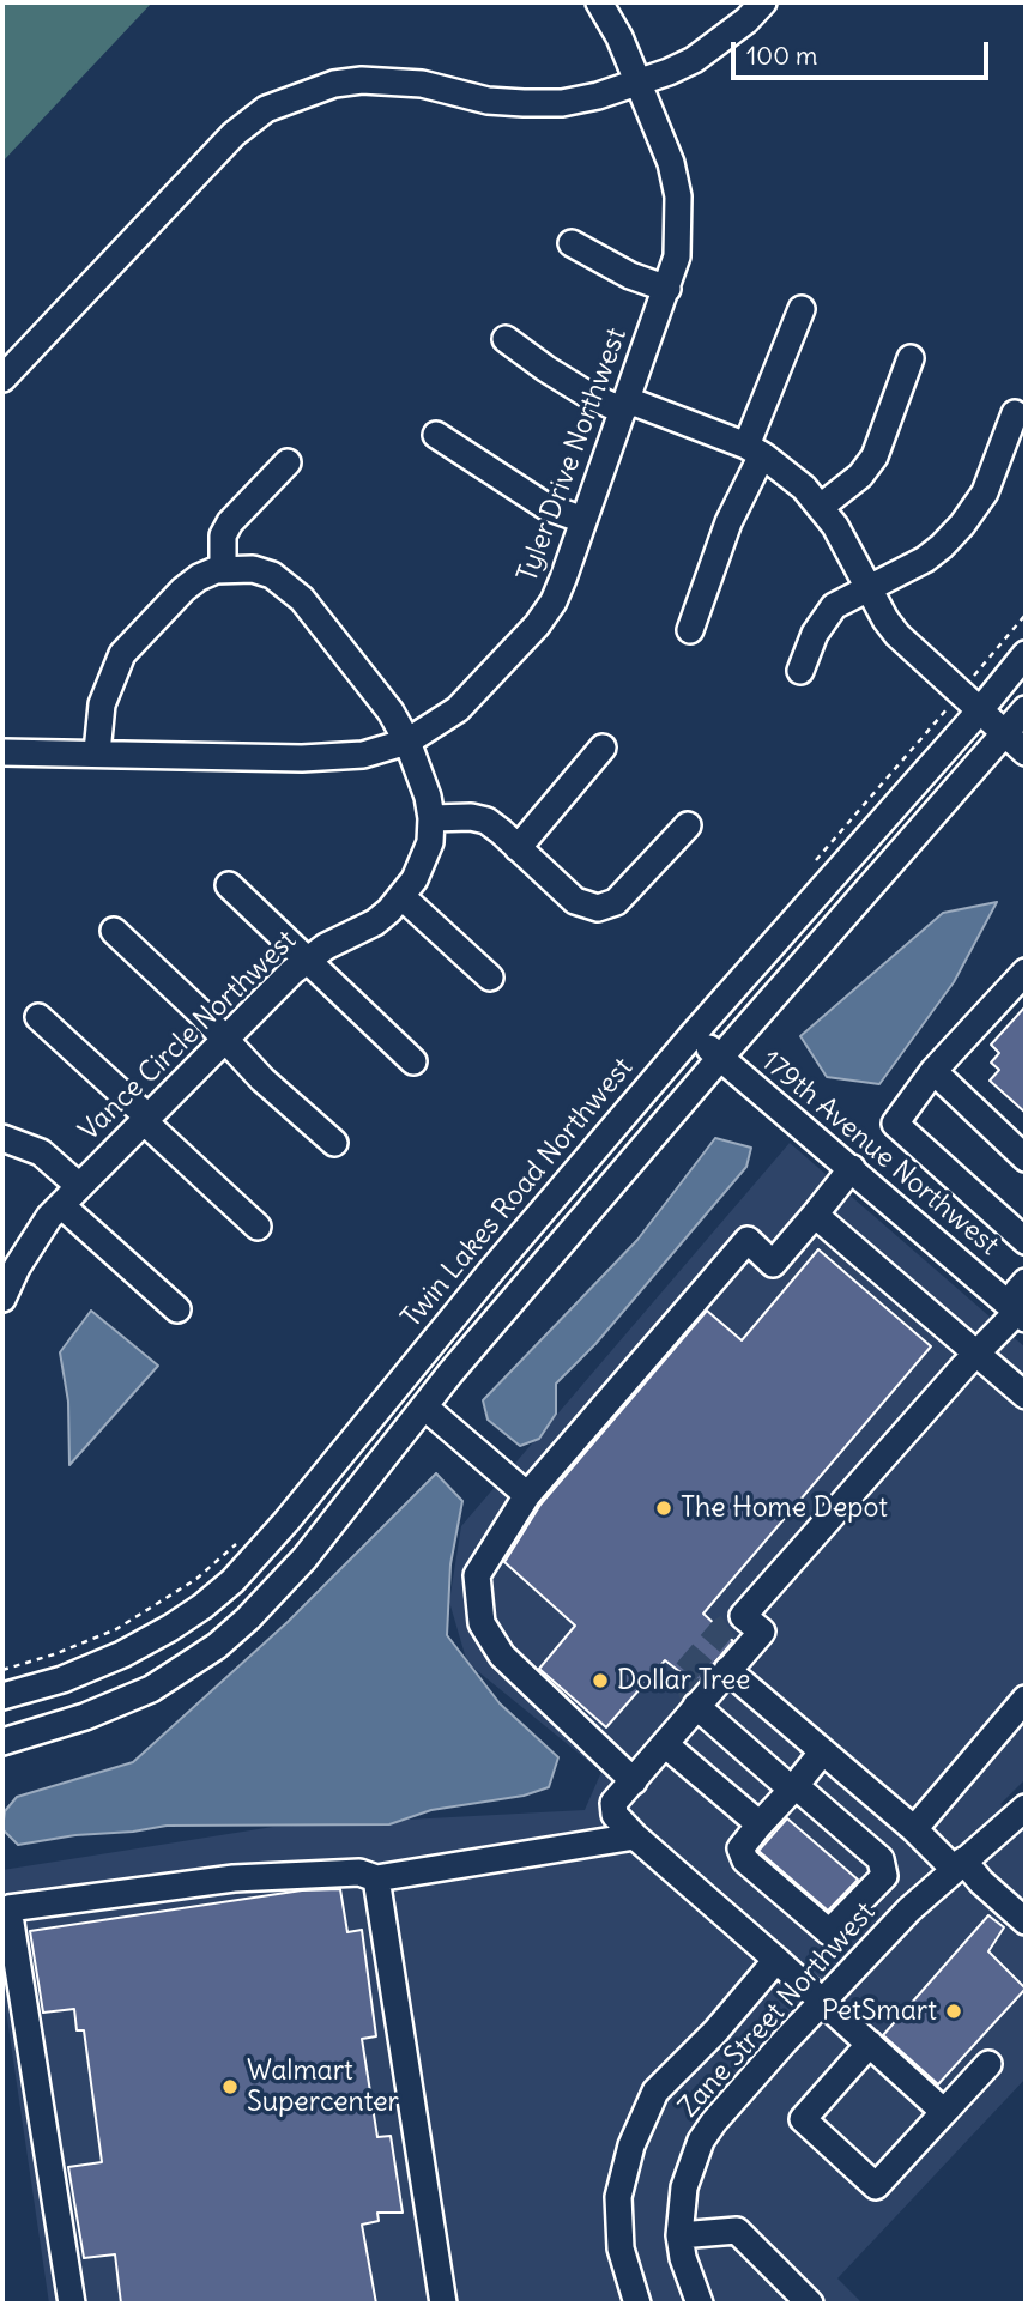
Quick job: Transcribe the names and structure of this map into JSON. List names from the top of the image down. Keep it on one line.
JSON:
{"streets":{"street":["Tyler Drive Northwest","Vance Circle Northwest","179th Avenue Northwest","Twin Lakes Road Northwest","Zane Street Northwest"]},"crossings":[["Tyler Drive Northwest","Vance Circle Northwest"],["179th Avenue Northwest","Twin Lakes Road Northwest"]],"places":["The Home Depot","Dollar Tree","PetSmart","Walmart Supercenter"],"scale_bar":"100 m"}
